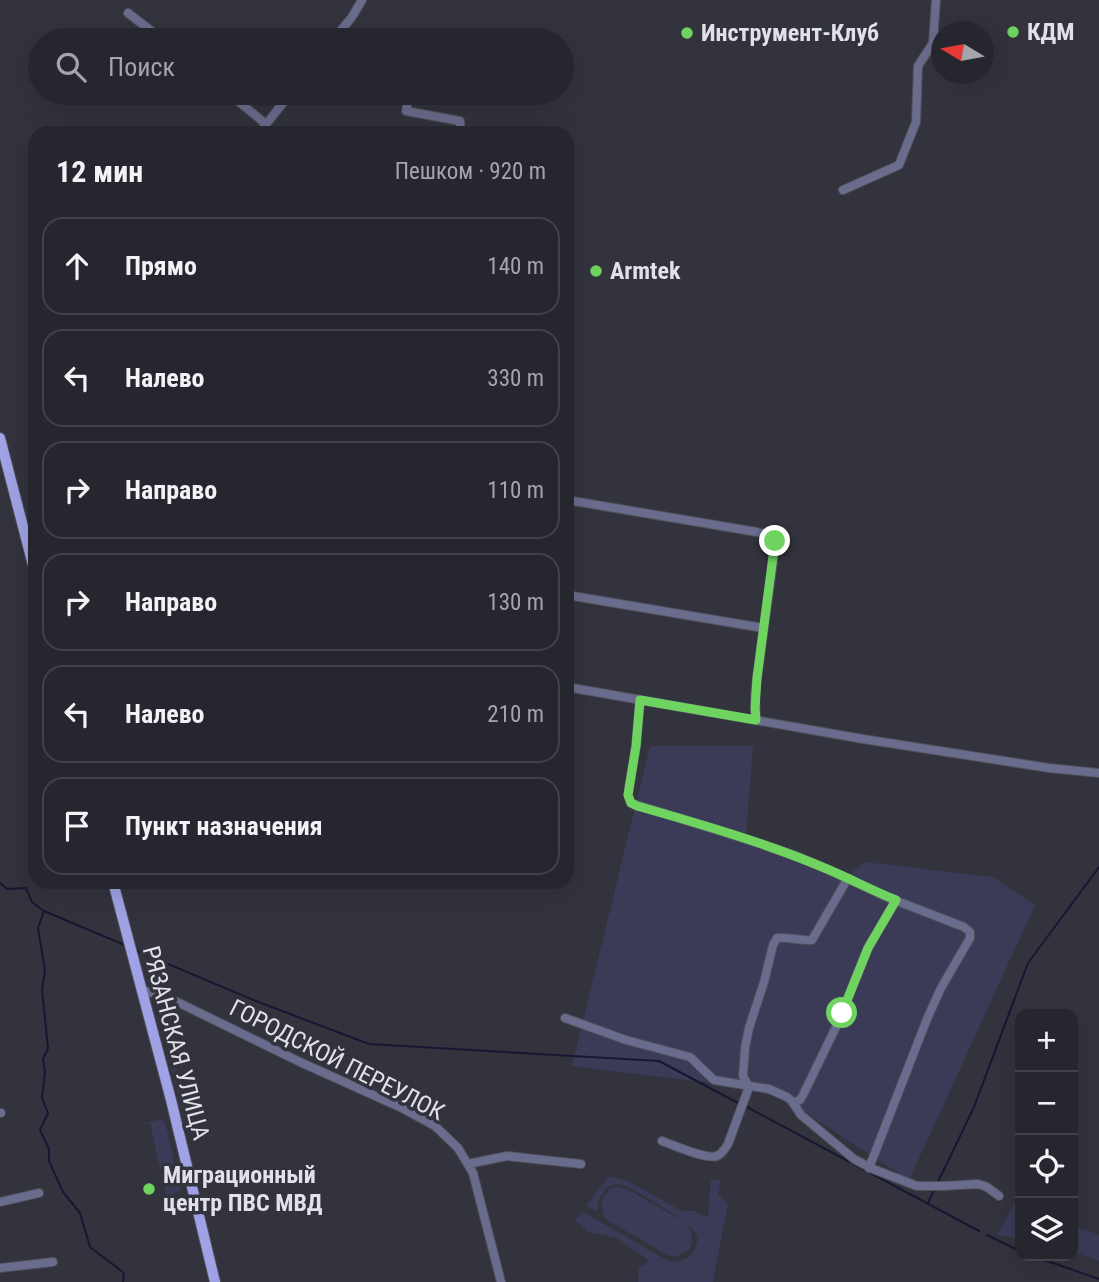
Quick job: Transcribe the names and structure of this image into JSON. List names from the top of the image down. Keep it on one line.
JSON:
{"streets":{"main road":["РЯЗАНСКАЯ УЛИЦА"],"street":["ГОРОДСКОЙ ПЕРЕУЛОК"]},"crossings":[["РЯЗАНСКАЯ УЛИЦА","ГОРОДСКОЙ ПЕРЕУЛОК"]],"places":["КДМ","Инструмент-Клуб","Armtek","Миграционный центр ПВС МВД"],"north":"left","page":{"search":"Поиск","heading":["12 мин","Пешком · 920 m"],"list":[["Прямо","140 m"],["Налево","330 m"],["Направо","110 m"],["Направо","130 m"],["Налево","210 m"],"Пункт назначения"],"map_buttons":["+","−"]}}
